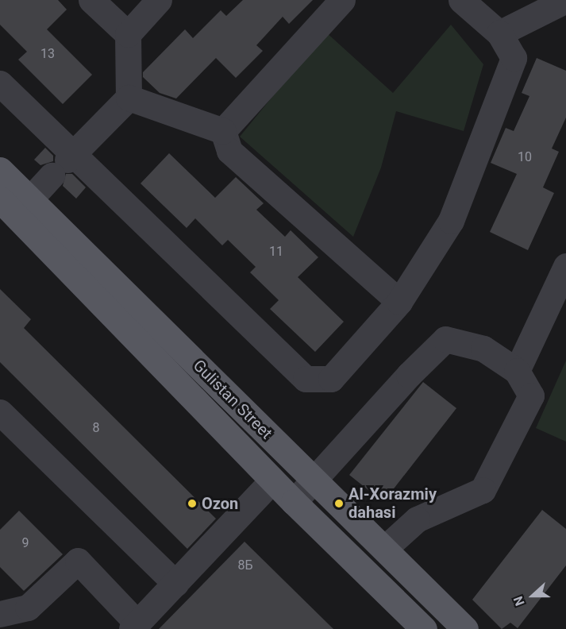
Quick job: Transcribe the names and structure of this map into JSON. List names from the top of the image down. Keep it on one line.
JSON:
{"streets":{"main road":["Gulistan Street"]},"places":["Ozon","Al-Xorazmiy dahasi"],"house_numbers":["13","10","11","8","9","8Б"],"north":"left"}
